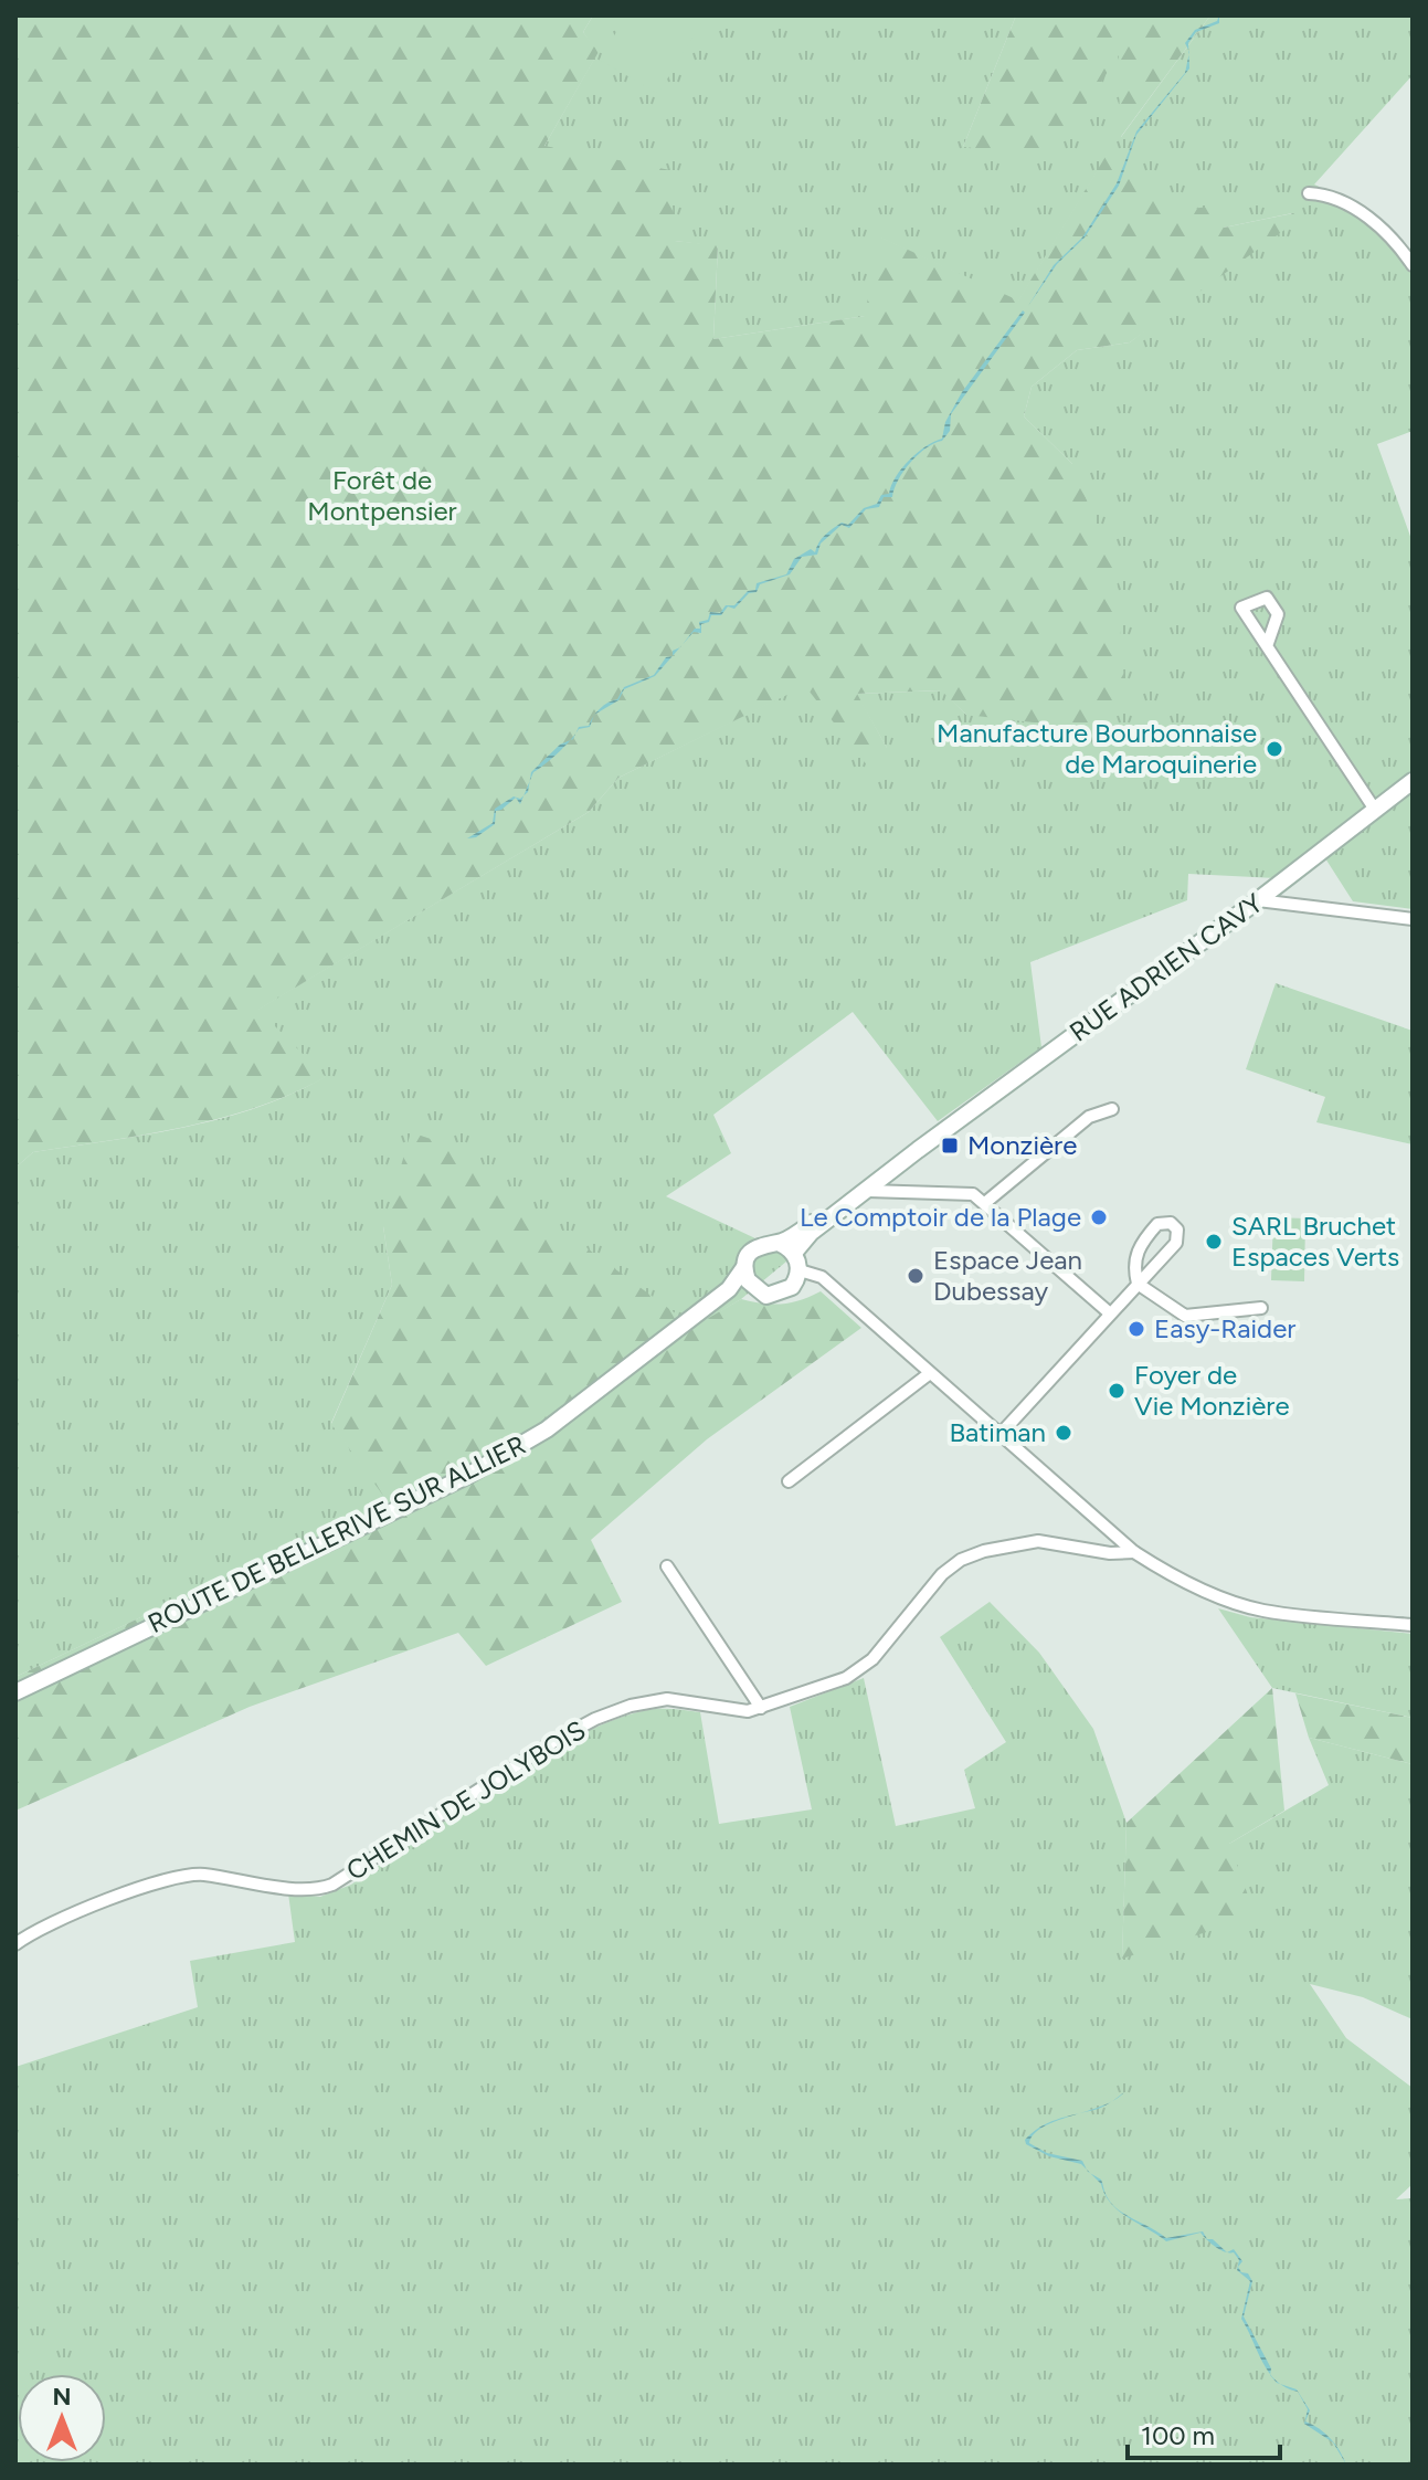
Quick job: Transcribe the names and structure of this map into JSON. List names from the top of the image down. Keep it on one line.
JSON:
{"streets":{"main road":["RUE ADRIEN CAVY","ROUTE DE BELLERIVE SUR ALLIER"],"street":["CHEMIN DE JOLYBOIS"]},"crossings":[["RUE ADRIEN CAVY","ROUTE DE BELLERIVE SUR ALLIER"]],"parks":["Forêt de Montpensier"],"places":{"other":["Manufacture Bourbonnaise de Maroquinerie","Le Comptoir de la Plage","SARL Bruchet Espaces Verts","Espace Jean Dubessay","Easy-Raider","Foyer de Vie Monzière","Batiman"],"transit":["Monzière"]},"scale_bar":"100 m","north":"top"}
